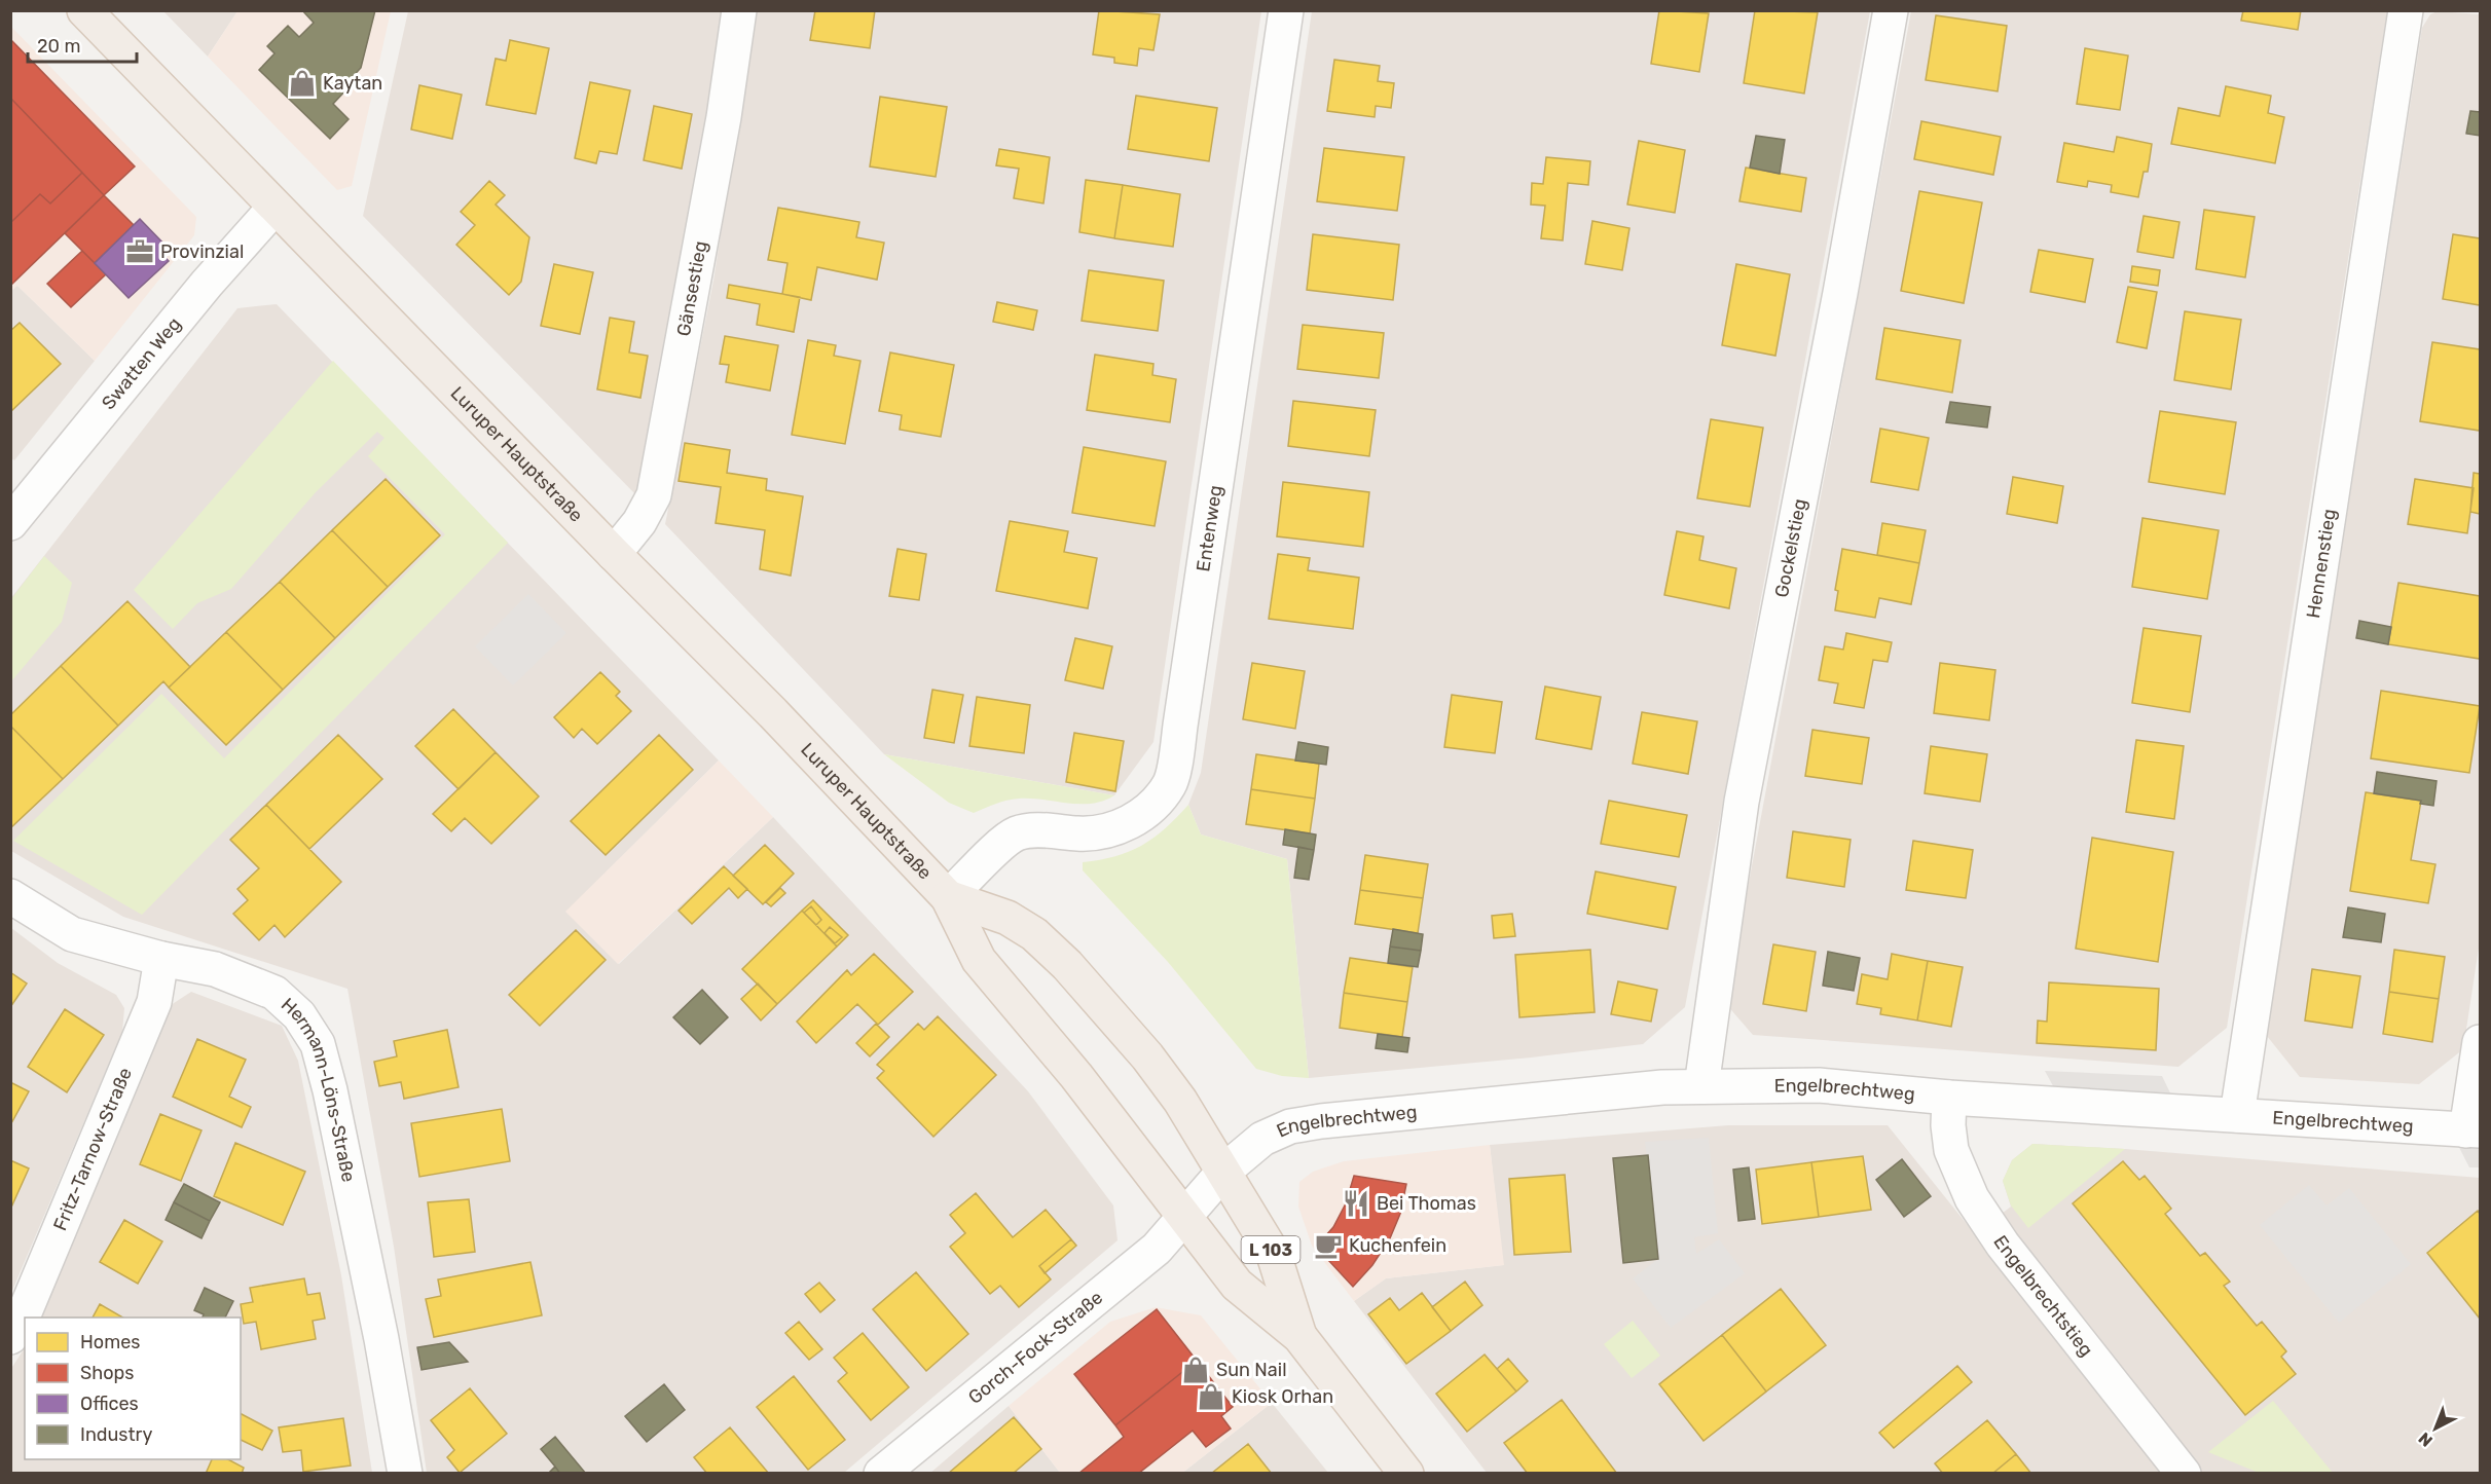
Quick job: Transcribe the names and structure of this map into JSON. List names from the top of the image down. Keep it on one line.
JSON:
{"streets":{"main road":["Luruper Hauptstraße","L 103"],"street":["Gänsestieg","Swatten Weg","Entenweg","Gockelstieg","Hennenstieg","Engelbrechtweg","Hermann-Löns-Straße","Fritz-Tarnow-Straße","Engelbrechtstieg","Gorch-Fock-Straße"]},"crossings":[["Gänsestieg","Luruper Hauptstraße"],["Swatten Weg","Luruper Hauptstraße"],["Luruper Hauptstraße","Entenweg"],["Luruper Hauptstraße","Engelbrechtweg"],["Luruper Hauptstraße","L 103"],["Luruper Hauptstraße","Gorch-Fock-Straße"],["Gockelstieg","Engelbrechtweg"],["Hennenstieg","Engelbrechtweg"],["Engelbrechtweg","L 103"],["Engelbrechtweg","Engelbrechtstieg"],["Engelbrechtweg","Gorch-Fock-Straße"],["Hermann-Löns-Straße","Fritz-Tarnow-Straße"],["L 103","Gorch-Fock-Straße"]],"places":{"shop":["Kaytan","Sun Nail","Kiosk Orhan"],"office":["Provinzial"],"restaurant":["Bei Thomas"],"cafe":["Kuchenfein"]},"legend":["Homes","Shops","Offices","Industry"],"scale_bar":"20 m","north":"bottom left"}
